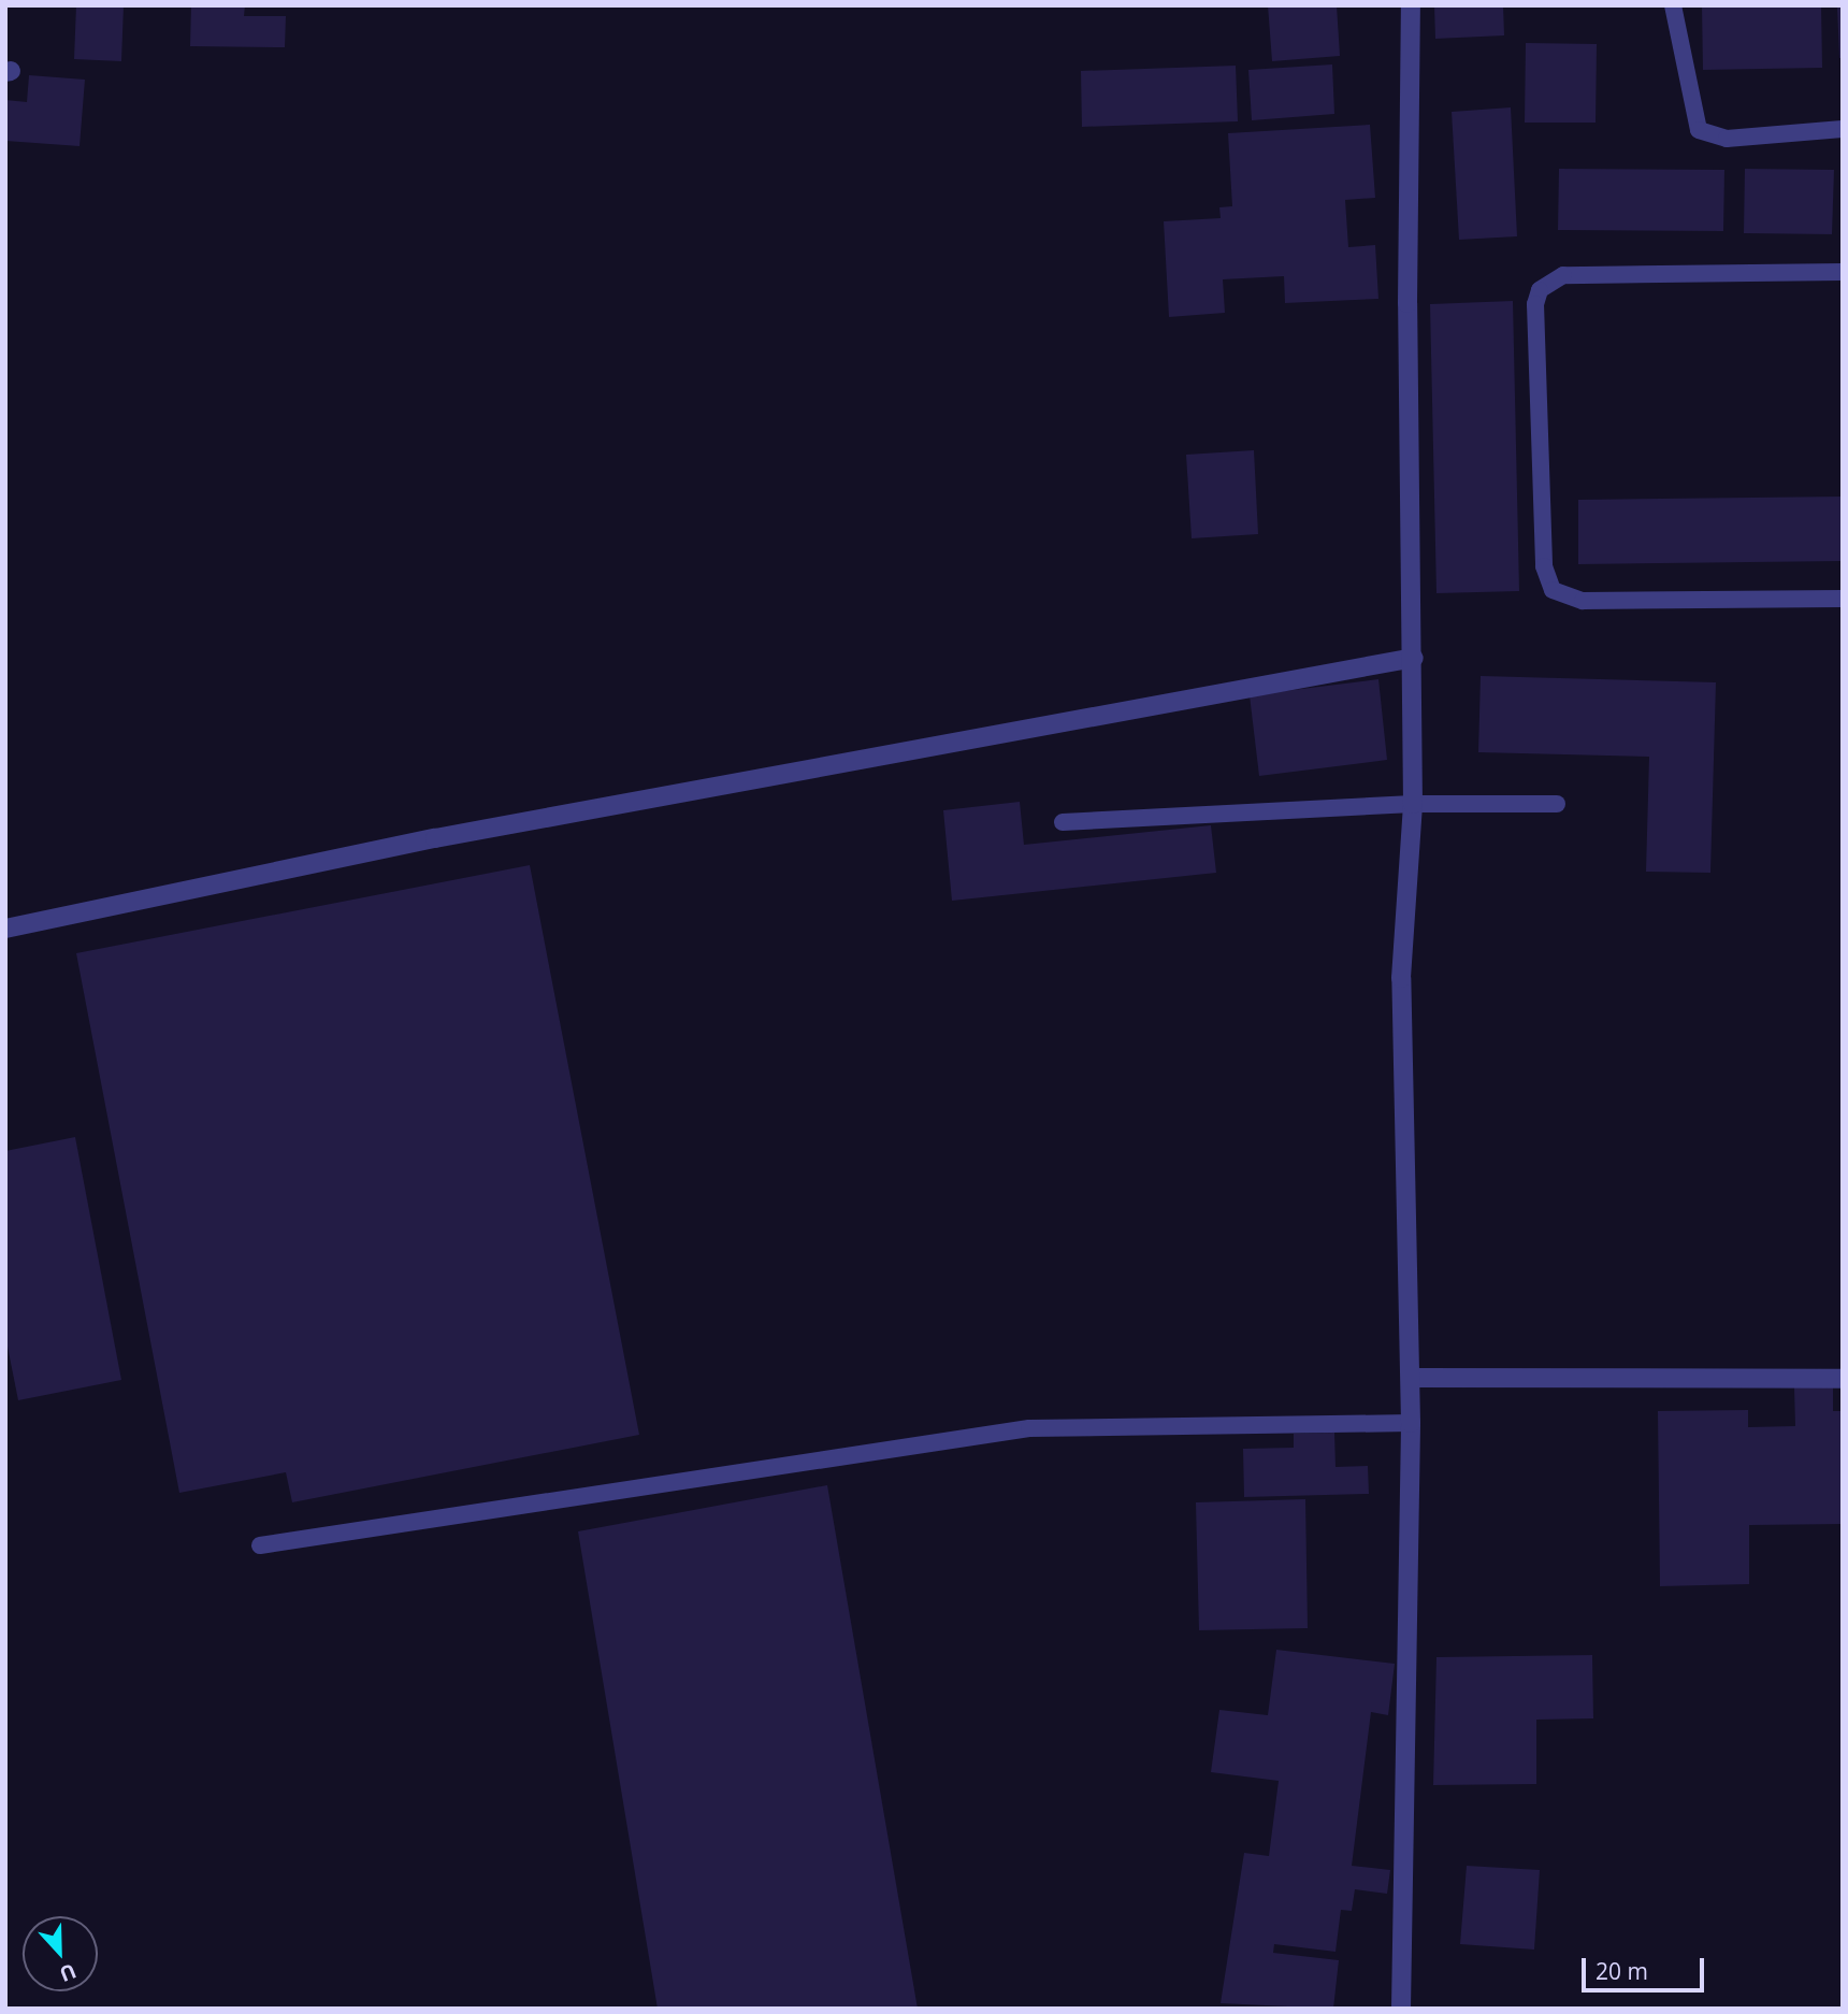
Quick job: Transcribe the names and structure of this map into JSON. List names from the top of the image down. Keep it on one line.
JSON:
{"scale_bar":"20 m","north":"bottom"}
